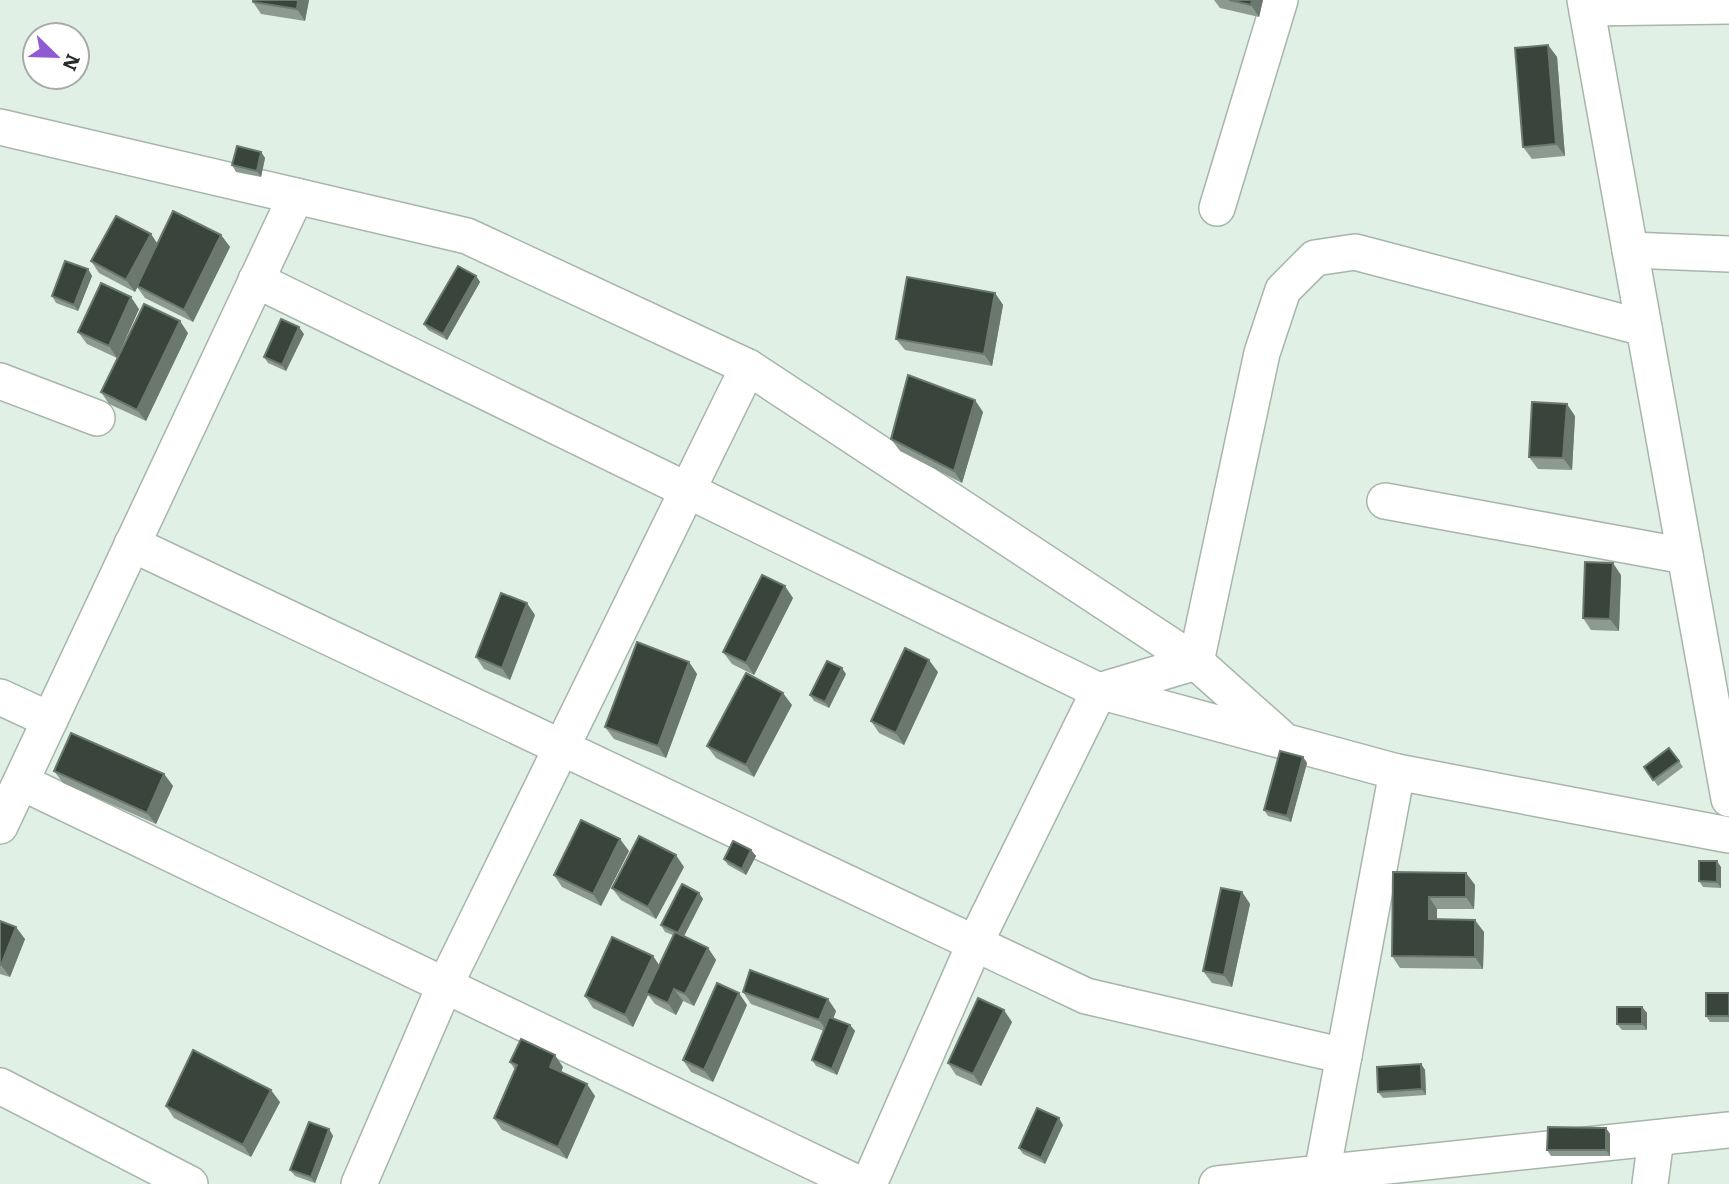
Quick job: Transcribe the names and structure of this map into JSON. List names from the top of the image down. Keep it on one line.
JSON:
{"north":"bottom right"}
